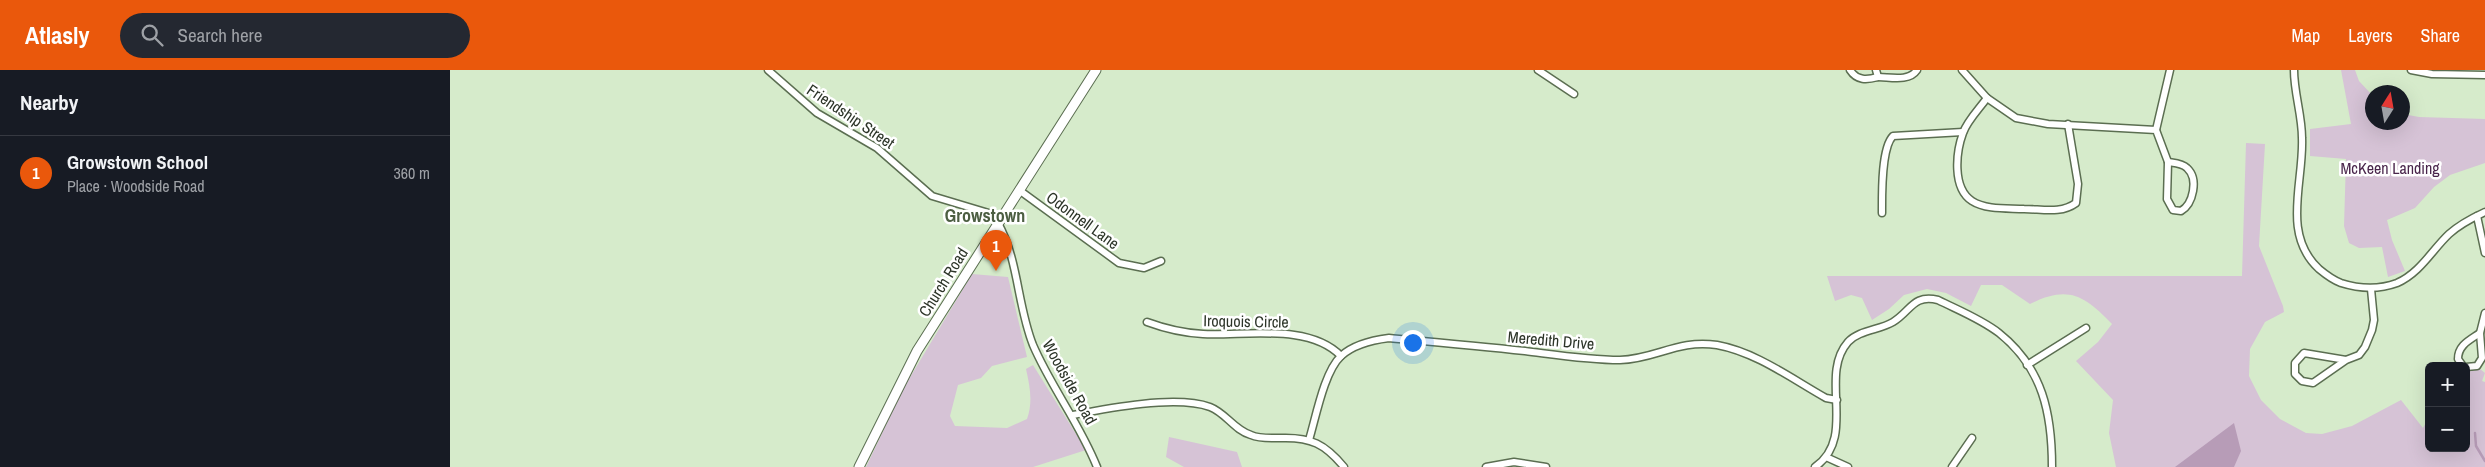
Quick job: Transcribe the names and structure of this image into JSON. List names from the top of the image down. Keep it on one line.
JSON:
{"streets":{"street":["Friendship Street","Odonnell Lane","Church Road","Iroquois Circle","Meredith Drive","Woodside Road"]},"crossings":[["Friendship Street","Church Road"],["Friendship Street","Woodside Road"],["Odonnell Lane","Church Road"],["Church Road","Woodside Road"],["Iroquois Circle","Meredith Drive"]],"districts":["Growstown"],"parks":["McKeen Landing"],"north":"top","page":{"header":"Atlasly","search":"Search here","nav":["Map","Layers","Share"],"heading":"Nearby","list":[{"mark":"1","name":"Growstown School","note":"Place · Woodside Road","value":"360 m"}],"pins":"1","map_buttons":["+","−"]}}
